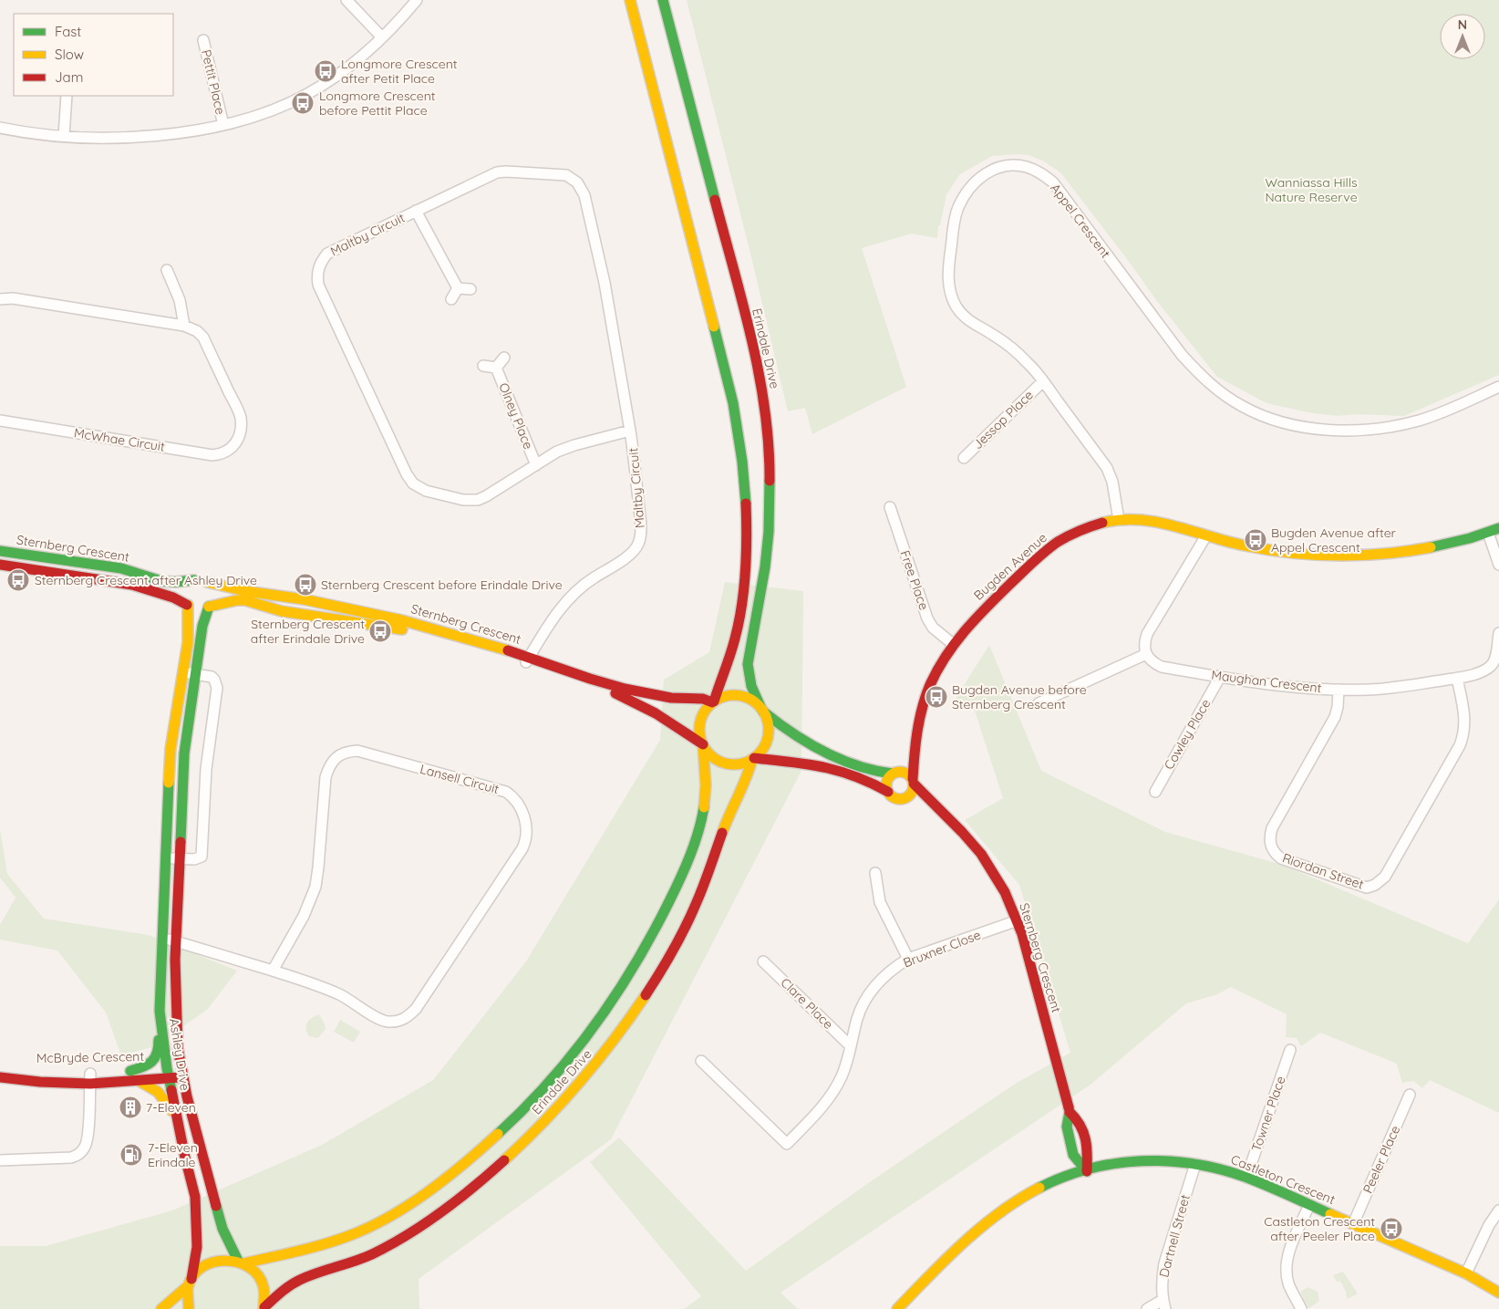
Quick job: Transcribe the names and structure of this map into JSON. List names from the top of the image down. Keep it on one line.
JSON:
{"streets":{"street":["Pettit Place","Appel Crescent","Maltby Circuit","Erindale Drive","Olney Place","Jessop Place","McWhae Circuit","Sternberg Crescent","Bugden Avenue","Free Place","Maughan Crescent","Cowley Place","Lansell Circuit","Riordan Street","Bruxner Close","Clare Place","Ashley Drive","McBryde Crescent","Towner Place","Peeler Place","Castleton Crescent","Dartnell Street"]},"crossings":[["Appel Crescent","Jessop Place"],["Appel Crescent","Bugden Avenue"],["Maltby Circuit","Olney Place"],["Maltby Circuit","Sternberg Crescent"],["Erindale Drive","Sternberg Crescent"],["Erindale Drive","Ashley Drive"],["Sternberg Crescent","Bugden Avenue"],["Sternberg Crescent","Bruxner Close"],["Sternberg Crescent","Ashley Drive"],["Sternberg Crescent","Castleton Crescent"],["Bugden Avenue","Free Place"],["Maughan Crescent","Cowley Place"],["Maughan Crescent","Riordan Street"],["Lansell Circuit","Ashley Drive"],["Bruxner Close","Clare Place"],["Ashley Drive","McBryde Crescent"],["Towner Place","Castleton Crescent"],["Peeler Place","Castleton Crescent"],["Castleton Crescent","Dartnell Street"]],"parks":["Wanniassa Hills Nature Reserve"],"places":{"bus stop":["Longmore Crescent after Petit Place","Longmore Crescent before Pettit Place","Bugden Avenue after Appel Crescent","Sternberg Crescent after Ashley Drive","Sternberg Crescent before Erindale Drive","Sternberg Crescent after Erindale Drive","Bugden Avenue before Sternberg Crescent","Castleton Crescent after Peeler Place"],"building":["7-Eleven"],"fuel station":["7-Eleven Erindale"]},"legend":["Fast","Slow","Jam"],"north":"top"}
